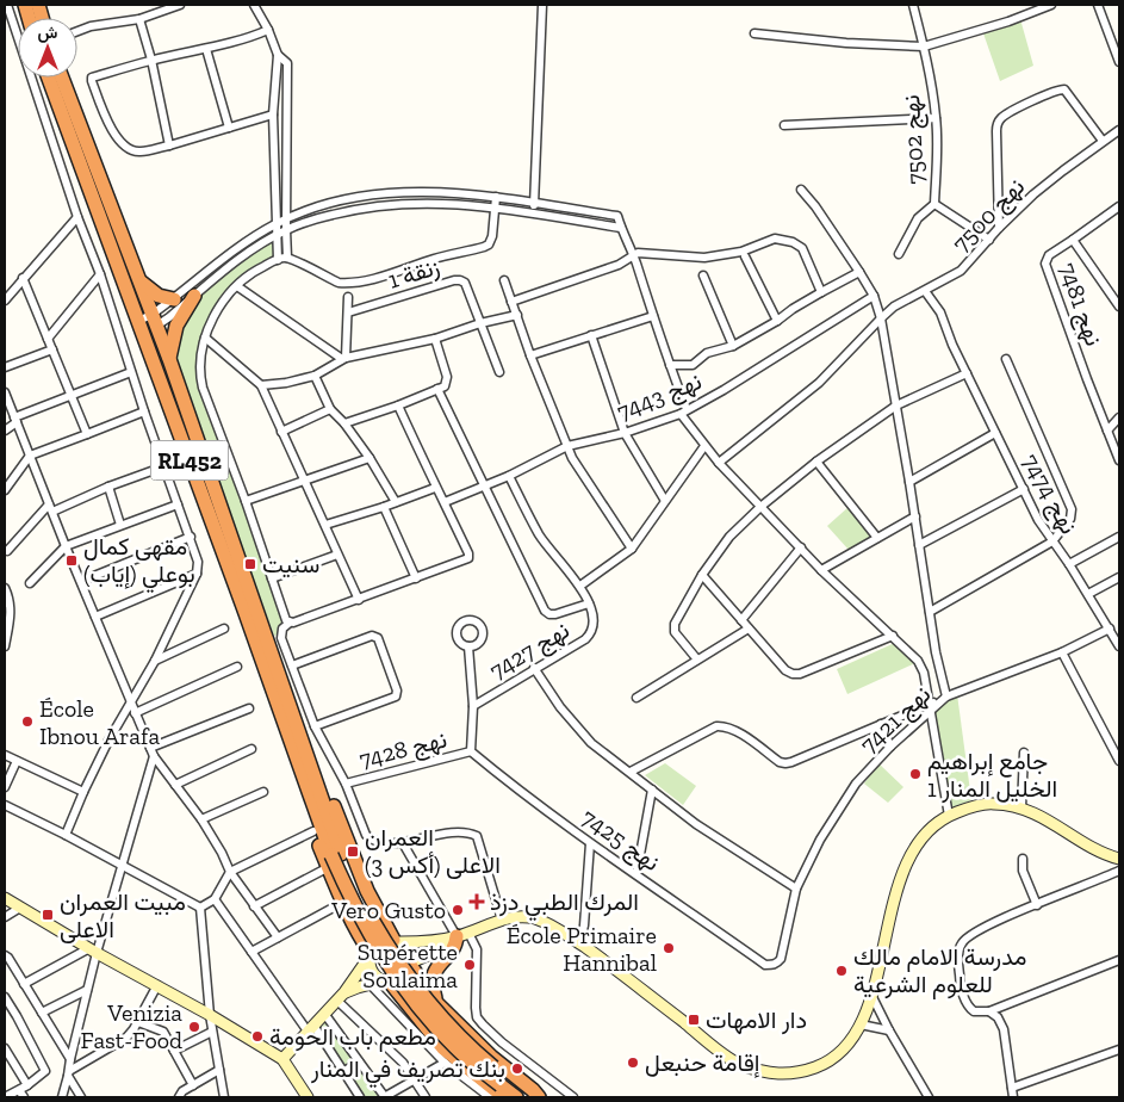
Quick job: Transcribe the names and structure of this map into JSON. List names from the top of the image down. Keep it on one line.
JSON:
{"streets":{"highway":["RL452"],"street":["نهج 7502","نهج 7500","زنقة 1","نهج 7481","نهج 7443","نهج 7474","نهج 7427","نهج 7421","نهج 7428","نهج 7425"]},"crossings":[["نهج 7500","نهج 7474"],["نهج 7443","نهج 7427"],["نهج 7474","نهج 7421"],["نهج 7421","نهج 7425"],["نهج 7428","نهج 7425"]],"places":{"transit":["مقهى كمال بوعلي (إياب)","سنيت","العمران الاعلى (أكس 3)","مبيت العمران الاعلى","دار الامهات"],"other":["École Ibnou Arafa","جامع إبراهيم الخليل المنار 1","Vero Gusto","École Primaire Hannibal","Supérette Soulaima","مدرسة الامام مالك للعلوم الشرعية","Venizia Fast-Food","مطعم باب الحومة","إقامة حنبعل","بنك تصريف في المنار"],"health":["المرك الطبي دزذ"]},"north":"top"}
